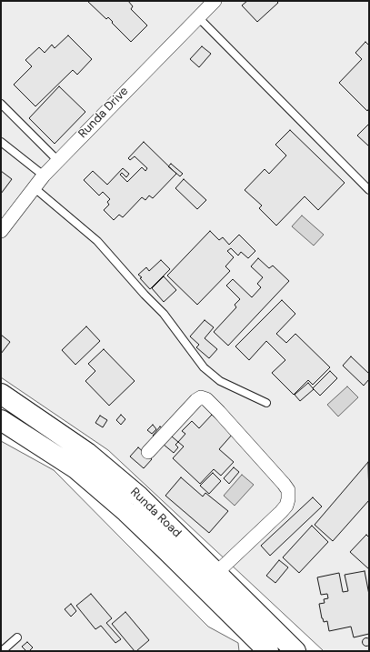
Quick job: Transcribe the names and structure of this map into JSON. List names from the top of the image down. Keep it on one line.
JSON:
{"streets":{"street":["Runda Drive","Runda Road"]}}
